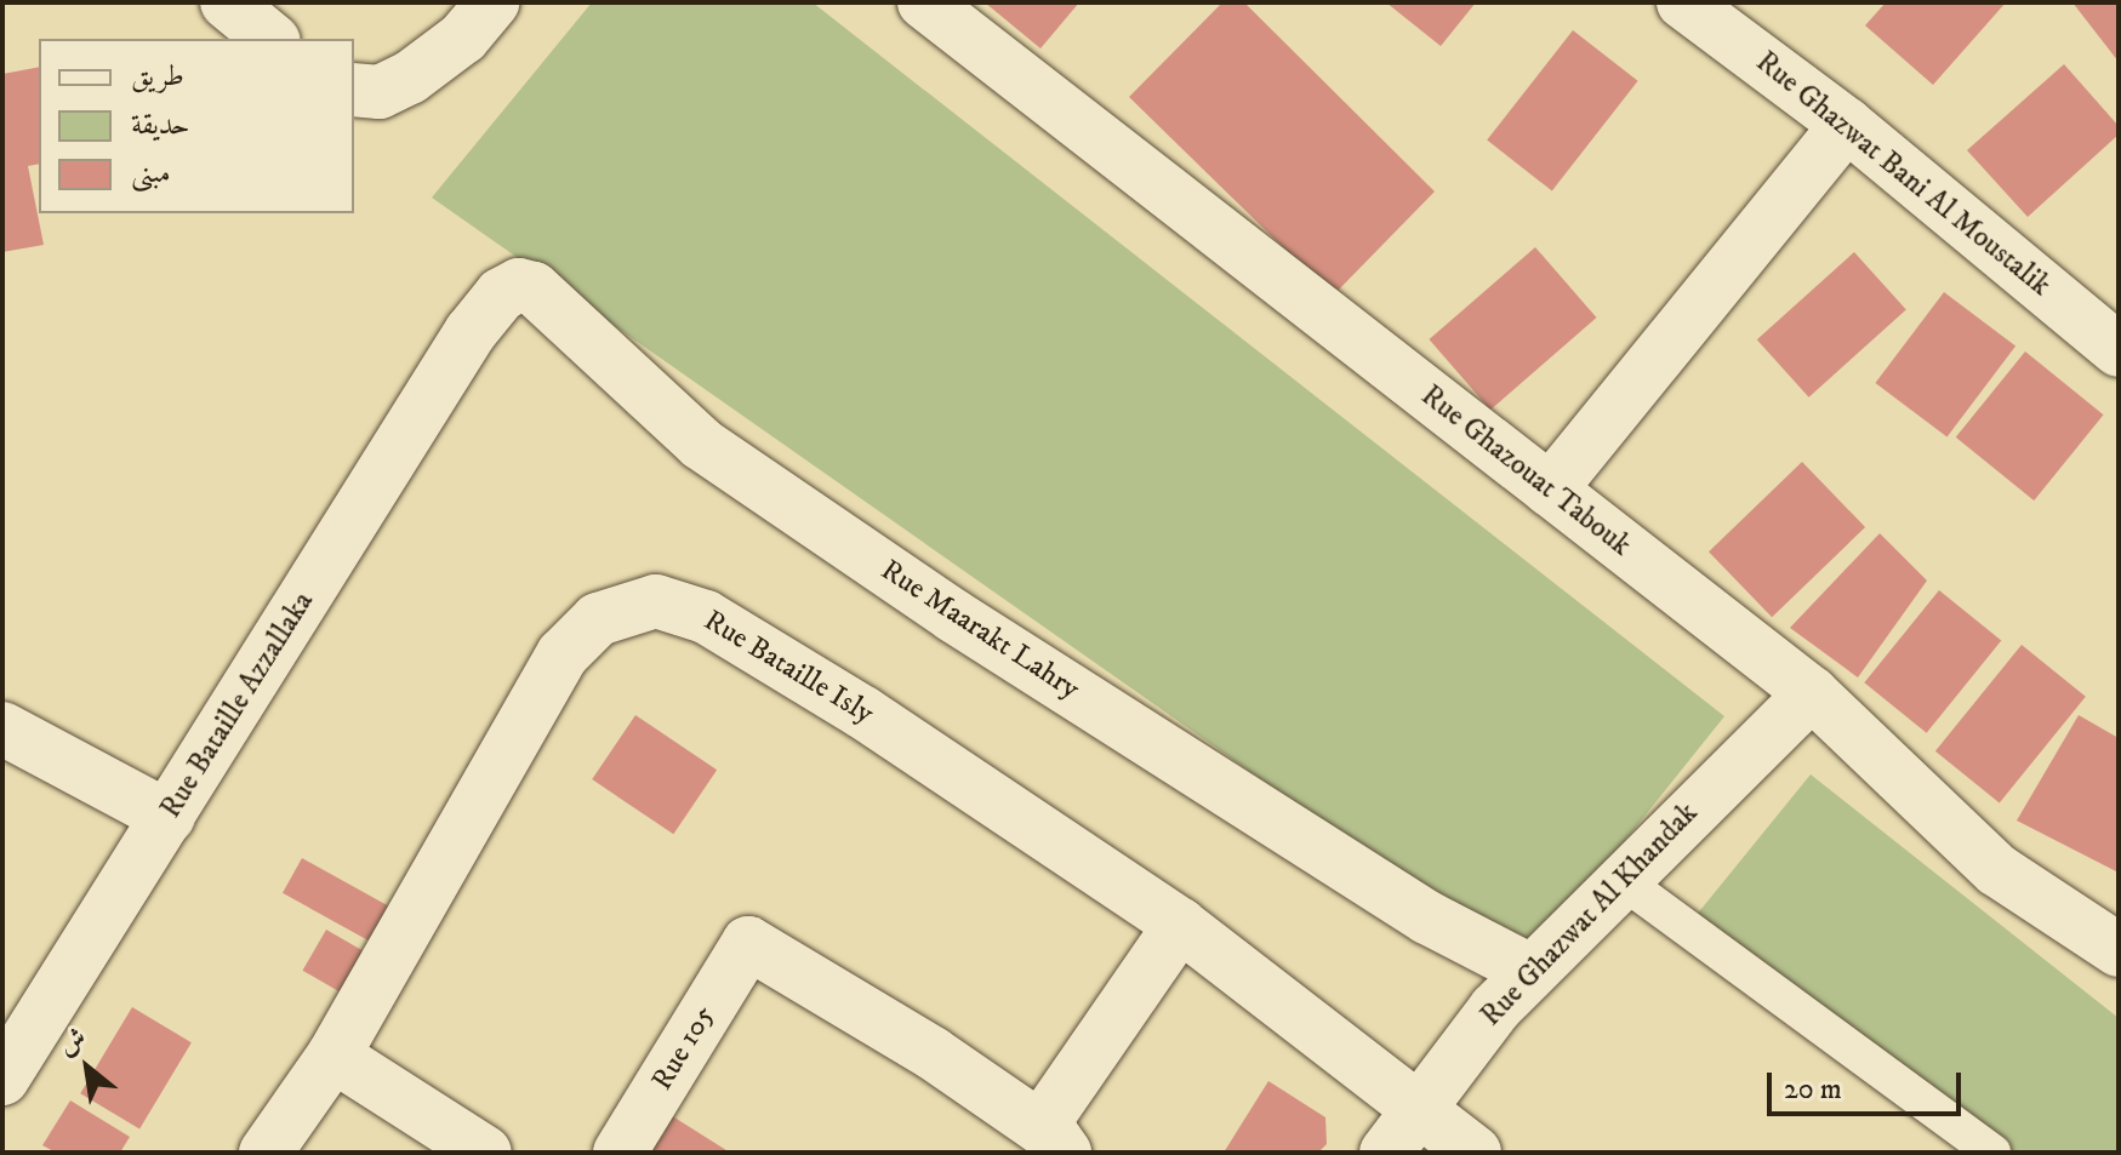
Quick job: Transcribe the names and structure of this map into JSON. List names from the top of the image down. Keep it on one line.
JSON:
{"streets":{"street":["Rue Ghazwat Bani Al Moustalik","Rue Ghazouat Tabouk","Rue Maarakt Lahry","Rue Bataille Isly","Rue Bataille Azzallaka","Rue Ghazwat Al Khandak","Rue 105"]},"crossings":[["Rue Ghazouat Tabouk","Rue Ghazwat Al Khandak"],["Rue Maarakt Lahry","Rue Bataille Azzallaka"],["Rue Maarakt Lahry","Rue Ghazwat Al Khandak"],["Rue Bataille Isly","Rue Ghazwat Al Khandak"]],"legend":["طريق","حديقة","مبنى"],"scale_bar":"20 m","north":"top left"}
